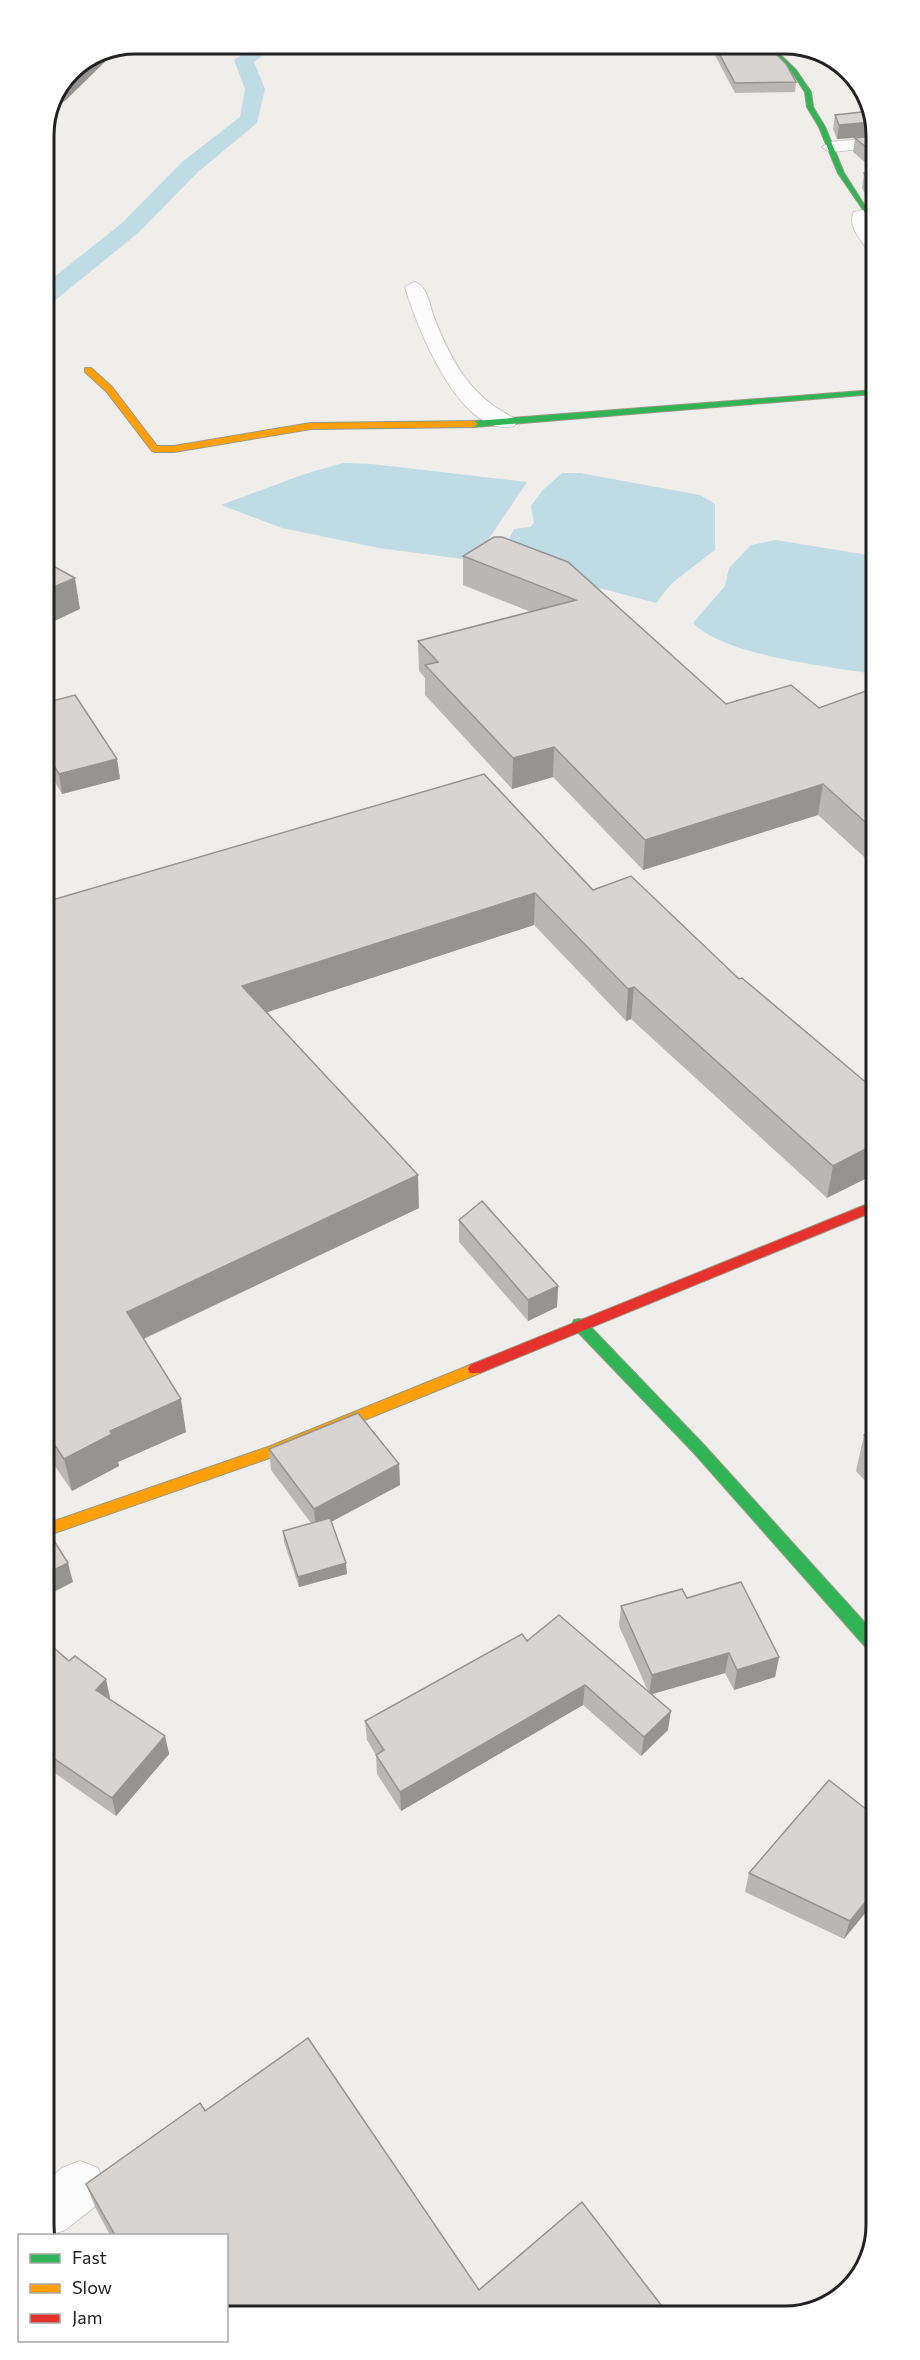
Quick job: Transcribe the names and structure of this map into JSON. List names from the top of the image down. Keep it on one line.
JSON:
{"legend":["Fast","Slow","Jam"]}
